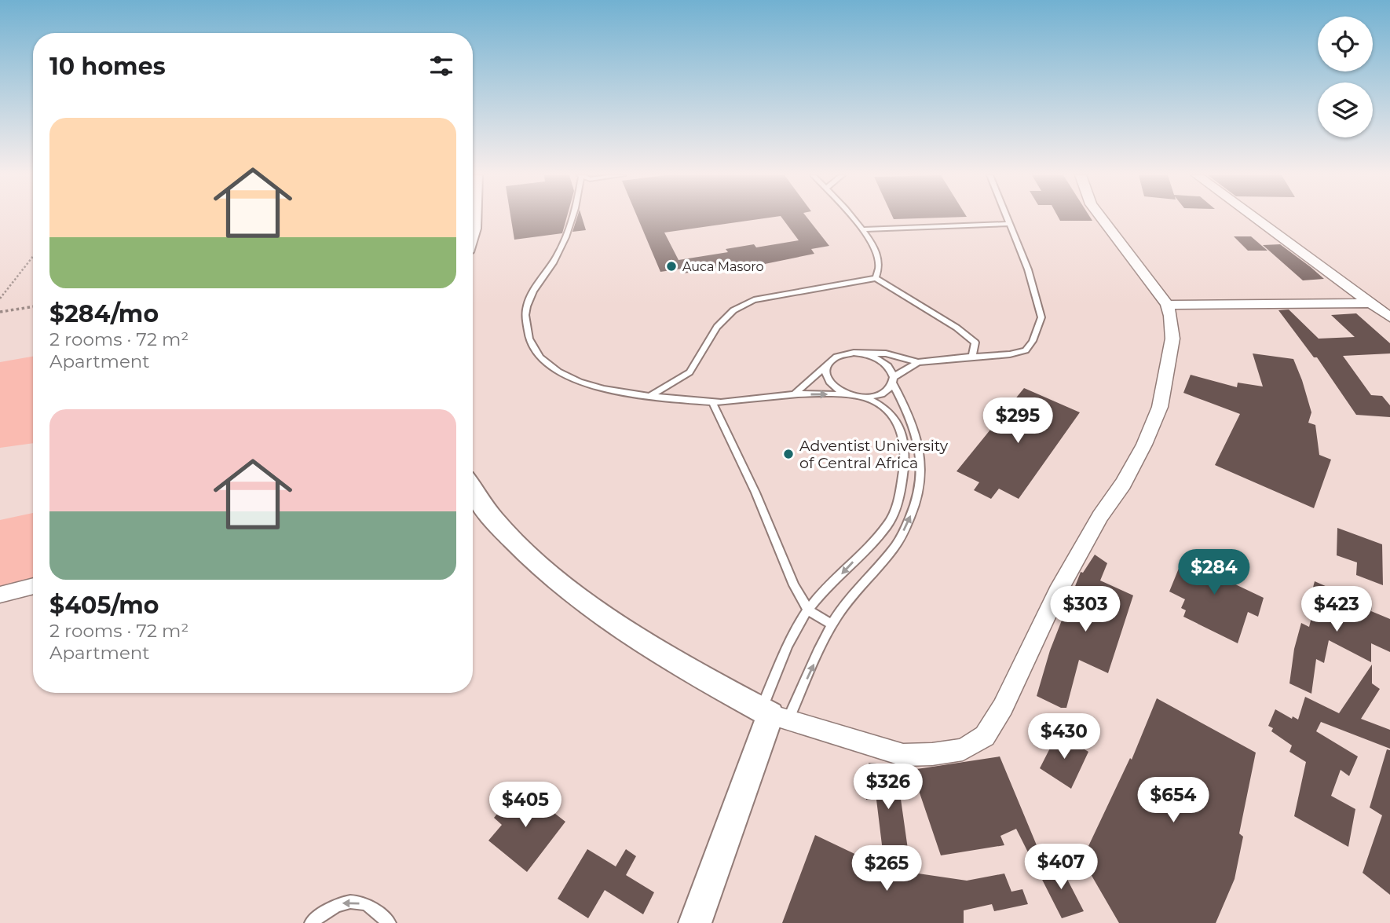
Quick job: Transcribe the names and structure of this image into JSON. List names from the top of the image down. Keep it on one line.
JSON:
{"places":["Auca Masoro","Adventist University of Central Africa"],"page":{"heading":"10 homes","list":[{"name":"$284/mo","note":"2 rooms · 72 m² · Apartment"},{"name":"$405/mo","note":"2 rooms · 72 m² · Apartment"}],"price":["$295","$284","$303","$423","$430","$326","$654","$405","$407","$265"]}}
